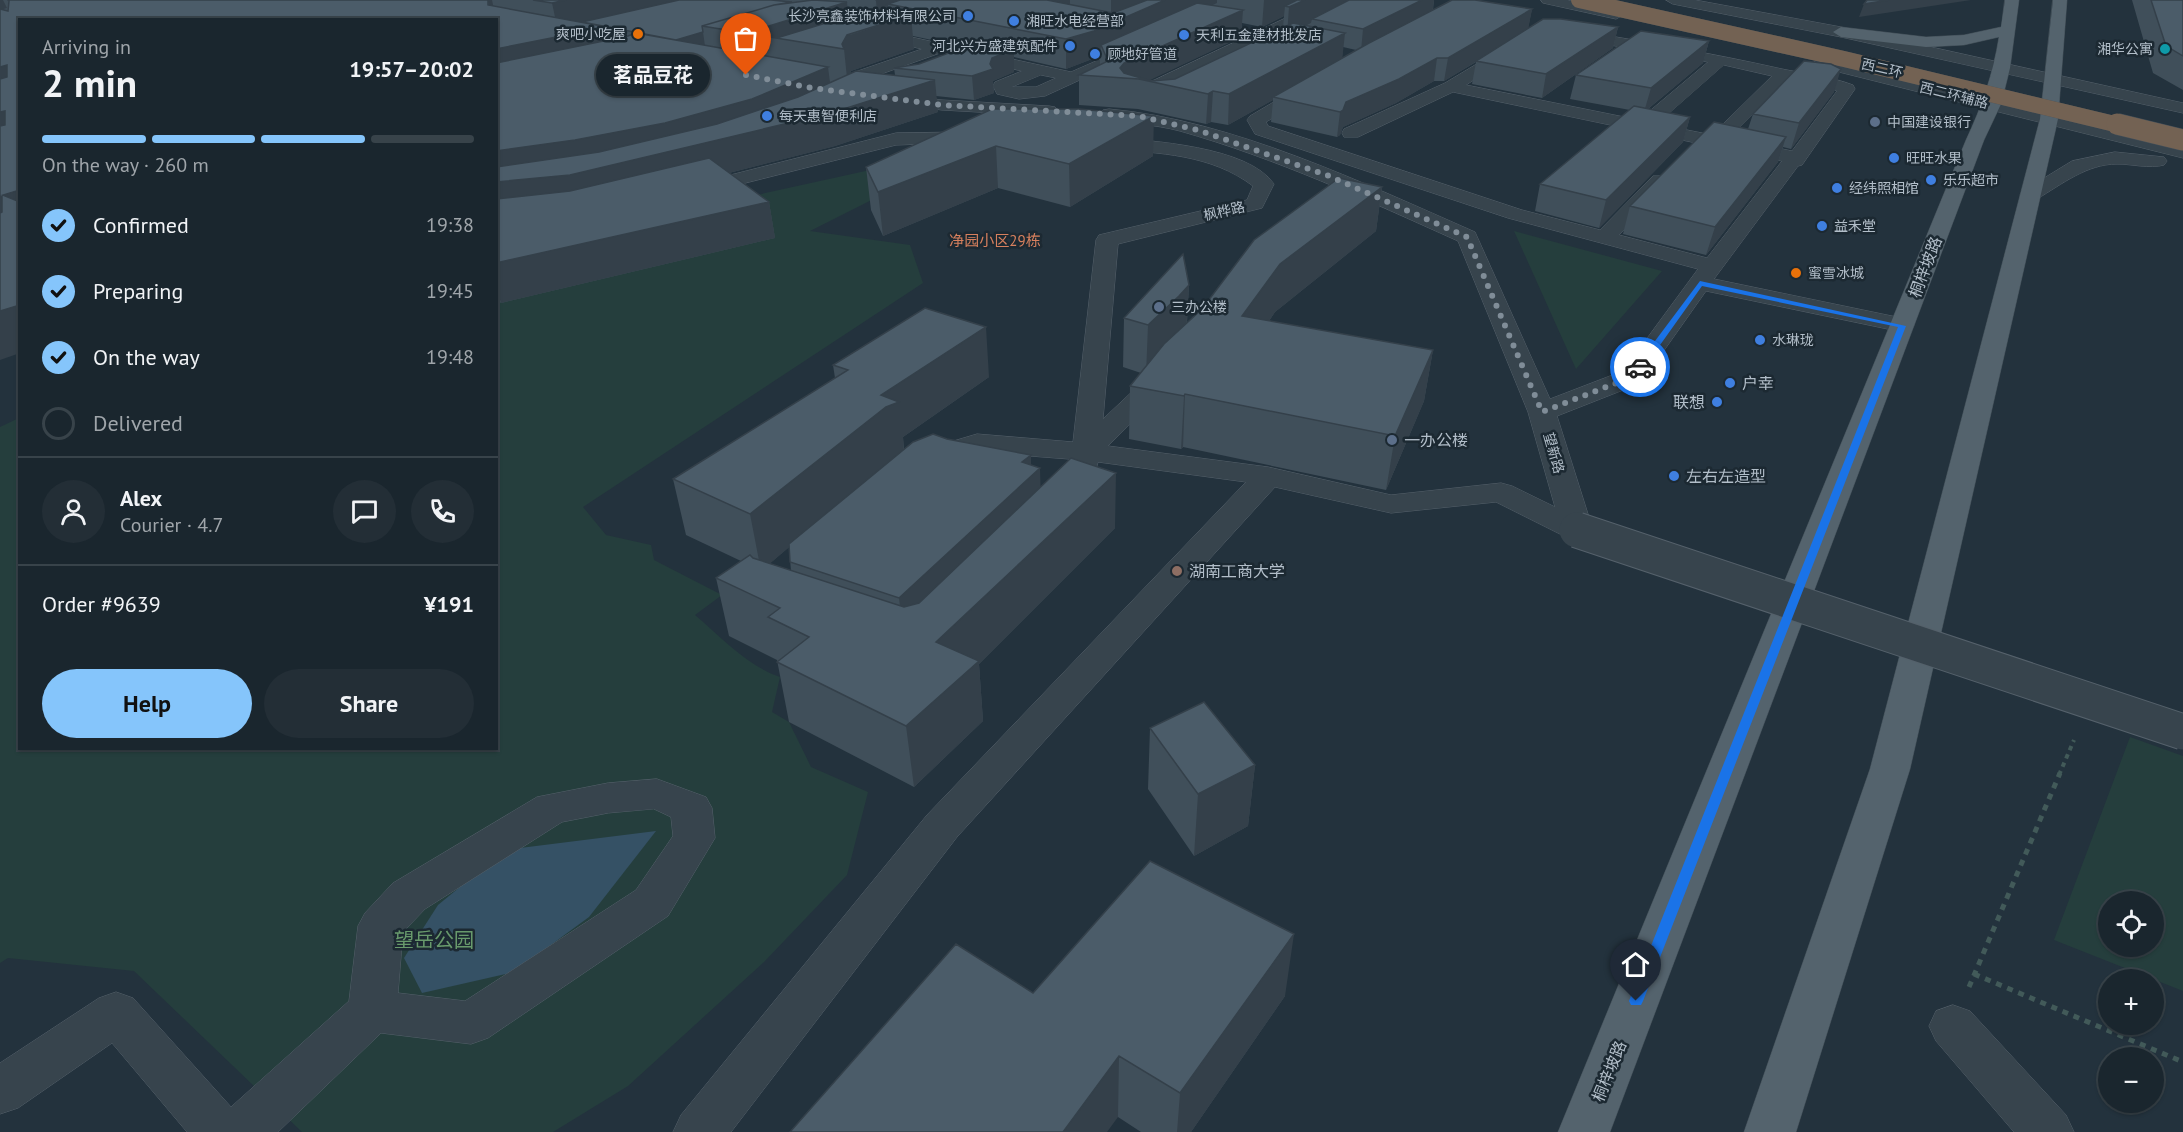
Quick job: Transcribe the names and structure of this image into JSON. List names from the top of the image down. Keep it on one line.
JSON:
{"streets":{"highway":["西二环"],"main road":["桐梓坡路"],"street":["西二环辅路","枫桦路","望新路"]},"crossings":[["西二环辅路","桐梓坡路"]],"districts":["净园小区29栋"],"parks":["望岳公园"],"places":["长沙亮鑫装饰材料有限公司","湘旺水电经营部","爽吧小吃屋","天利五金建材批发店","河北兴方盛建筑配件","湘华公寓","顾地好管道","茗品豆花","每天惠智便利店","中国建设银行","旺旺水果","乐乐超市","经纬照相馆","益禾堂","蜜雪冰城","三办公楼","水琳珑","户幸","联想","一办公楼","左右左造型","湖南工商大学"],"page":{"heading":["2 min","Arriving in","19:57–20:02"],"panel":["Alex","Courier · 4.7","Order #9639","¥191"],"bubble":"茗品豆花","bar":"On the way · 260 m","list":[["Confirmed","19:38"],["Preparing","19:45"],["On the way","19:48"],"Delivered"],"buttons":["Help","Share"],"map_buttons":["+","−"]}}
